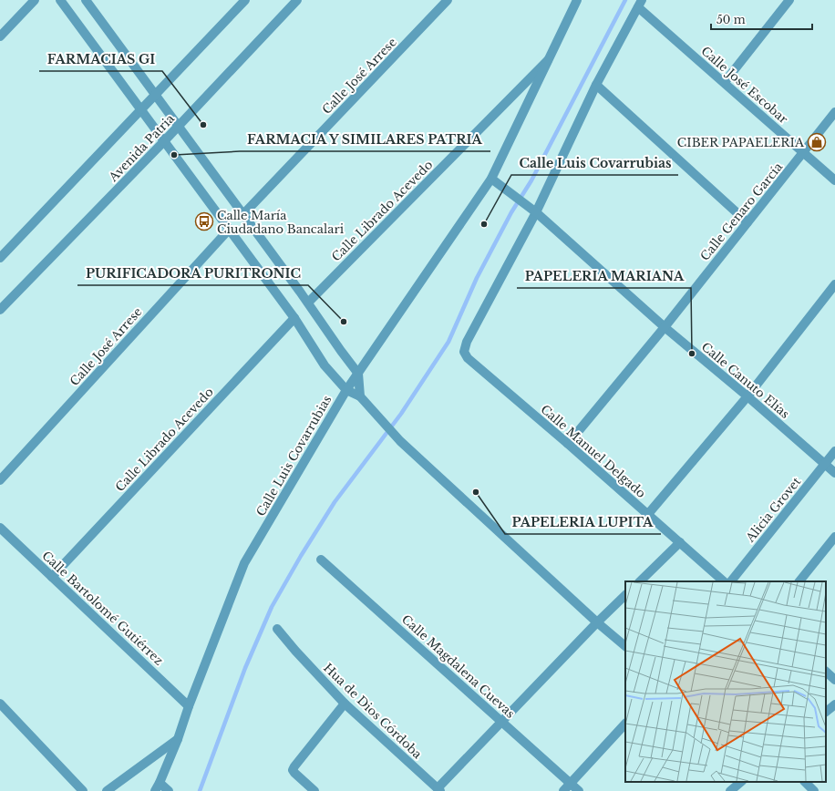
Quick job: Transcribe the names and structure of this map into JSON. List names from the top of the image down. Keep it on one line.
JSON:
{"streets":{"street":["Calle José Arrese","Calle José Escobar","Avenida Patria","Calle Librado Acevedo","Calle Genaro García","Calle Canuto Elías","Calle Manuel Delgado","Calle Luis Covarrubias","Alicia Grovet","Calle Bartolomé Gutiérrez","Calle Magdalena Cuevas","Hua de Dios Córdoba"]},"crossings":[["Calle José Escobar","Calle Genaro García"],["Calle Librado Acevedo","Calle Luis Covarrubias"],["Calle Librado Acevedo","Calle Bartolomé Gutiérrez"],["Calle Genaro García","Calle Canuto Elías"],["Calle Genaro García","Calle Manuel Delgado"],["Calle Canuto Elías","Calle Manuel Delgado"],["Calle Canuto Elías","Calle Luis Covarrubias"],["Calle Canuto Elías","Alicia Grovet"],["Calle Luis Covarrubias","Calle Bartolomé Gutiérrez"]],"places":{"other":["FARMACIAS GI","FARMACIA Y SIMILARES PATRIA","Calle Luis Covarrubias","PURIFICADORA PURITRONIC","PAPELERIA MARIANA","PAPELERIA LUPITA"],"shop":["CIBER PAPAELERIA"],"bus stop":["Calle María Ciudadano Bancalari"]},"scale_bar":"50 m"}
